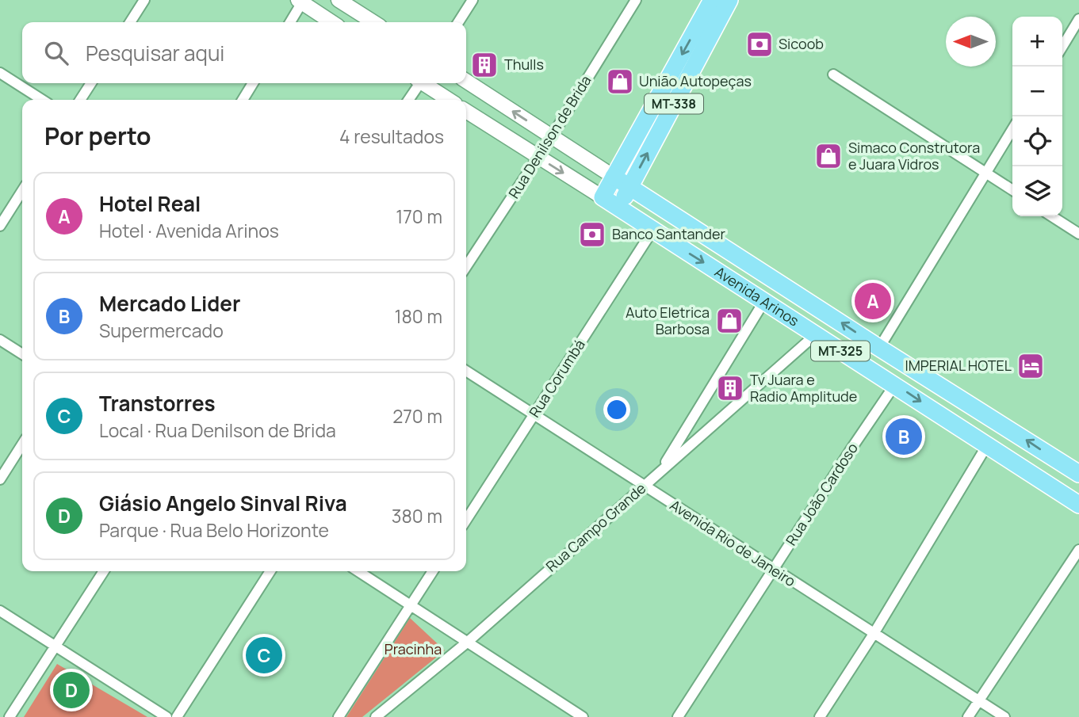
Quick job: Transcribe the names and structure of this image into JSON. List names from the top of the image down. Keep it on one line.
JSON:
{"streets":{"main road":["MT-338","Avenida Arinos","MT-325"],"street":["Rua Denilson de Brida","Rua Corumbá","Rua João Cardoso","Rua Campo Grande","Avenida Rio de Janeiro"]},"crossings":[["MT-338","Avenida Arinos"],["Rua Denilson de Brida","Avenida Arinos"],["Avenida Arinos","Rua Corumbá"],["Avenida Arinos","Rua João Cardoso"],["Avenida Arinos","Rua Campo Grande"],["Rua Corumbá","Avenida Rio de Janeiro"],["Rua João Cardoso","Avenida Rio de Janeiro"],["Rua Campo Grande","Avenida Rio de Janeiro"]],"parks":["Pracinha"],"places":{"bank":["Sicoob","Banco Santander"],"building":["Thulls","Tv Juara e Radio Amplitude"],"shop":["União Autopeças","Simaco Construtora e Juara Vidros","Auto Eletrica Barbosa"],"hotel":["IMPERIAL HOTEL"]},"north":"left","page":{"map_buttons":["+","−"],"search":"Pesquisar aqui","heading":["Por perto","4 resultados"],"list":[{"mark":"A","name":"Hotel Real","note":"Hotel · Avenida Arinos","value":"170 m"},{"mark":"B","name":"Mercado Lider","note":"Supermercado","value":"180 m"},{"mark":"C","name":"Transtorres","note":"Local · Rua Denilson de Brida","value":"270 m"},{"mark":"D","name":"Giásio Angelo Sinval Riva","note":"Parque · Rua Belo Horizonte","value":"380 m"}],"pins":["A","B","C","D"]}}
